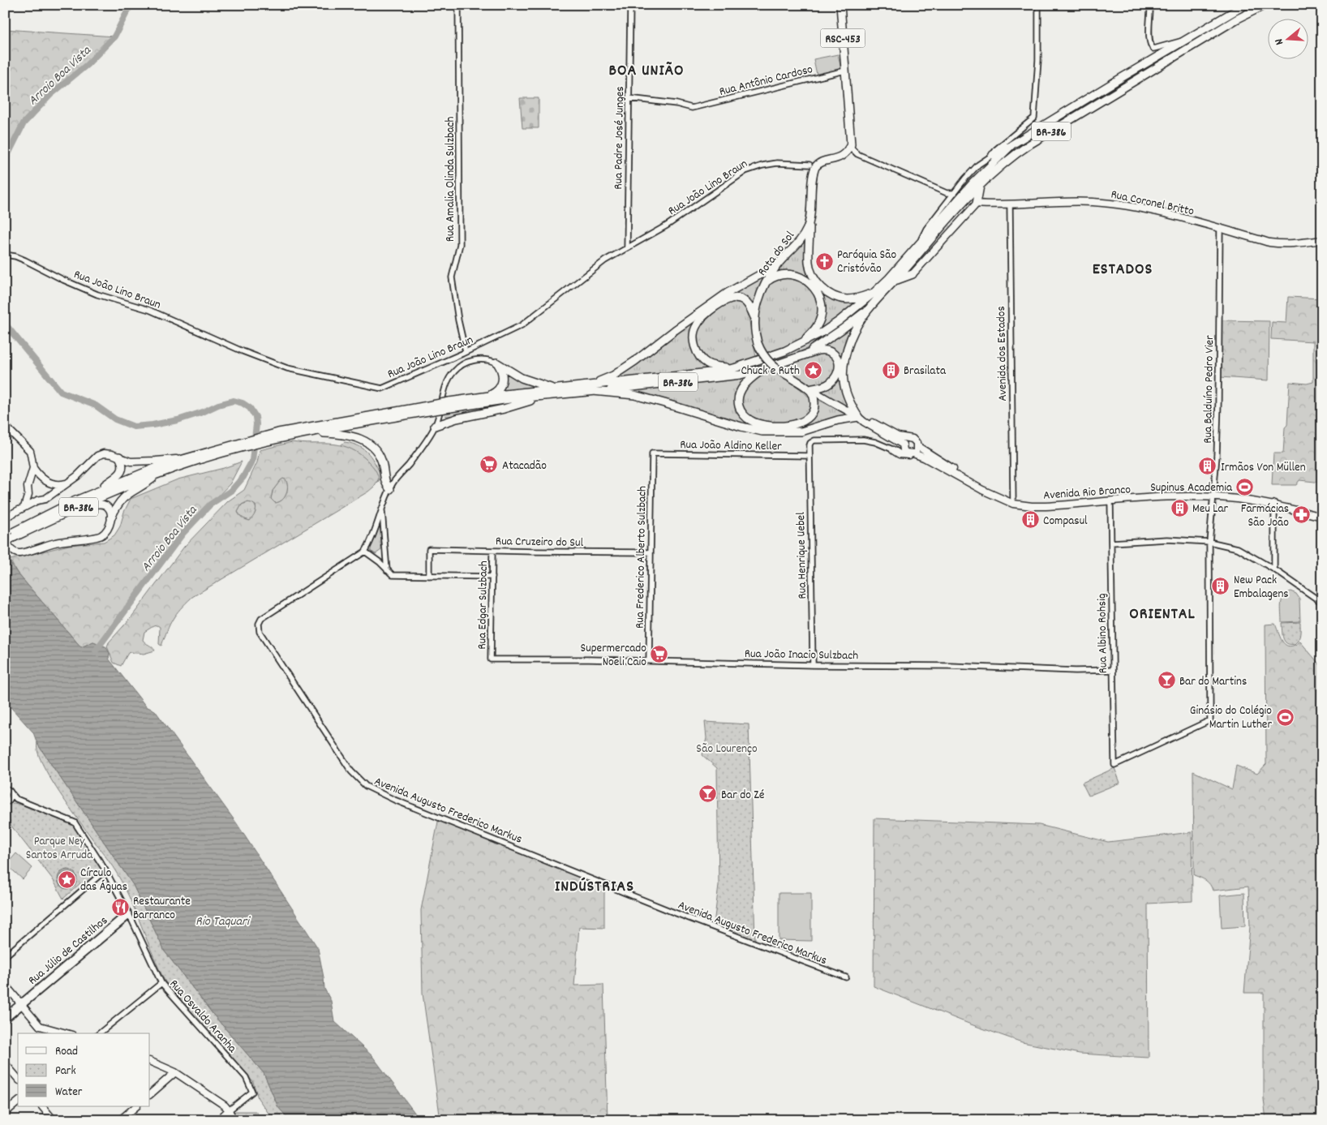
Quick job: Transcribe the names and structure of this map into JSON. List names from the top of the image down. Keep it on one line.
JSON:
{"streets":{"highway":["RSC-453","BR-386","Rota do Sol"],"main road":["Rua Coronel Britto","Avenida Rio Branco"],"street":["Rua Antônio Cardoso","Rua Padre José Junges","Rua Amalia Olinda Sulzbach","Rua João Lino Braun","Avenida dos Estados","Rua Balduíno Pedro Vier","Rua João Aldino Keller","Rua Cruzeiro do Sul","Rua Henrique Uebel","Rua Frederico Alberto Sulzbach","Rua Edgar Sulzbach","Rua Albino Rohsig","Rua João Inacio Sulzbach","Avenida Augusto Frederico Markus","Rua Júlio de Castilhos","Rua Osvaldo Aranha"]},"crossings":[["RSC-453","Rua Antônio Cardoso"],["Rua Antônio Cardoso","Rua Padre José Junges"],["Rua Padre José Junges","Rua João Lino Braun"],["Rua Amalia Olinda Sulzbach","Rua João Lino Braun"],["Rua João Lino Braun","Rota do Sol"],["Rua Coronel Britto","Avenida dos Estados"],["Rua Coronel Britto","Rua Balduíno Pedro Vier"],["Avenida dos Estados","Avenida Rio Branco"],["Rua Balduíno Pedro Vier","Avenida Rio Branco"],["Rua Balduíno Pedro Vier","Rua Albino Rohsig"],["Rua João Aldino Keller","Rua Henrique Uebel"],["Rua João Aldino Keller","Rua Frederico Alberto Sulzbach"],["Avenida Rio Branco","Rua Albino Rohsig"],["Rua Cruzeiro do Sul","Rua Frederico Alberto Sulzbach"],["Rua Cruzeiro do Sul","Rua Edgar Sulzbach"],["Rua Henrique Uebel","Rua João Inacio Sulzbach"],["Rua Frederico Alberto Sulzbach","Rua João Inacio Sulzbach"],["Rua Edgar Sulzbach","Rua João Inacio Sulzbach"],["Rua Albino Rohsig","Rua João Inacio Sulzbach"],["Rua Júlio de Castilhos","Rua Osvaldo Aranha"]],"districts":["BOA UNIÃO","ESTADOS","ORIENTAL","INDÚSTRIAS"],"water":["Arroio Boa Vista","Rio Taquari"],"parks":["São Lourenço","Parque Ney Santos Arruda"],"places":{"church":["Paróquia São Cristóvão"],"place":["Chuck e Ruth","Círculo das Águas"],"building":["Brasilata","Irmãos Von Müllen","Meu Lar","Compasul","New Pack Embalagens"],"supermarket":["Atacadão","Supermercado Noeli Caio"],"sports":["Supinus Academia","Ginásio do Colégio Martin Luther"],"pharmacy":["Farmácias São João"],"bar":["Bar do Martins","Bar do Zé"],"restaurant":["Restaurante Barranco"]},"legend":["Road","Park","Water"],"north":"left"}
